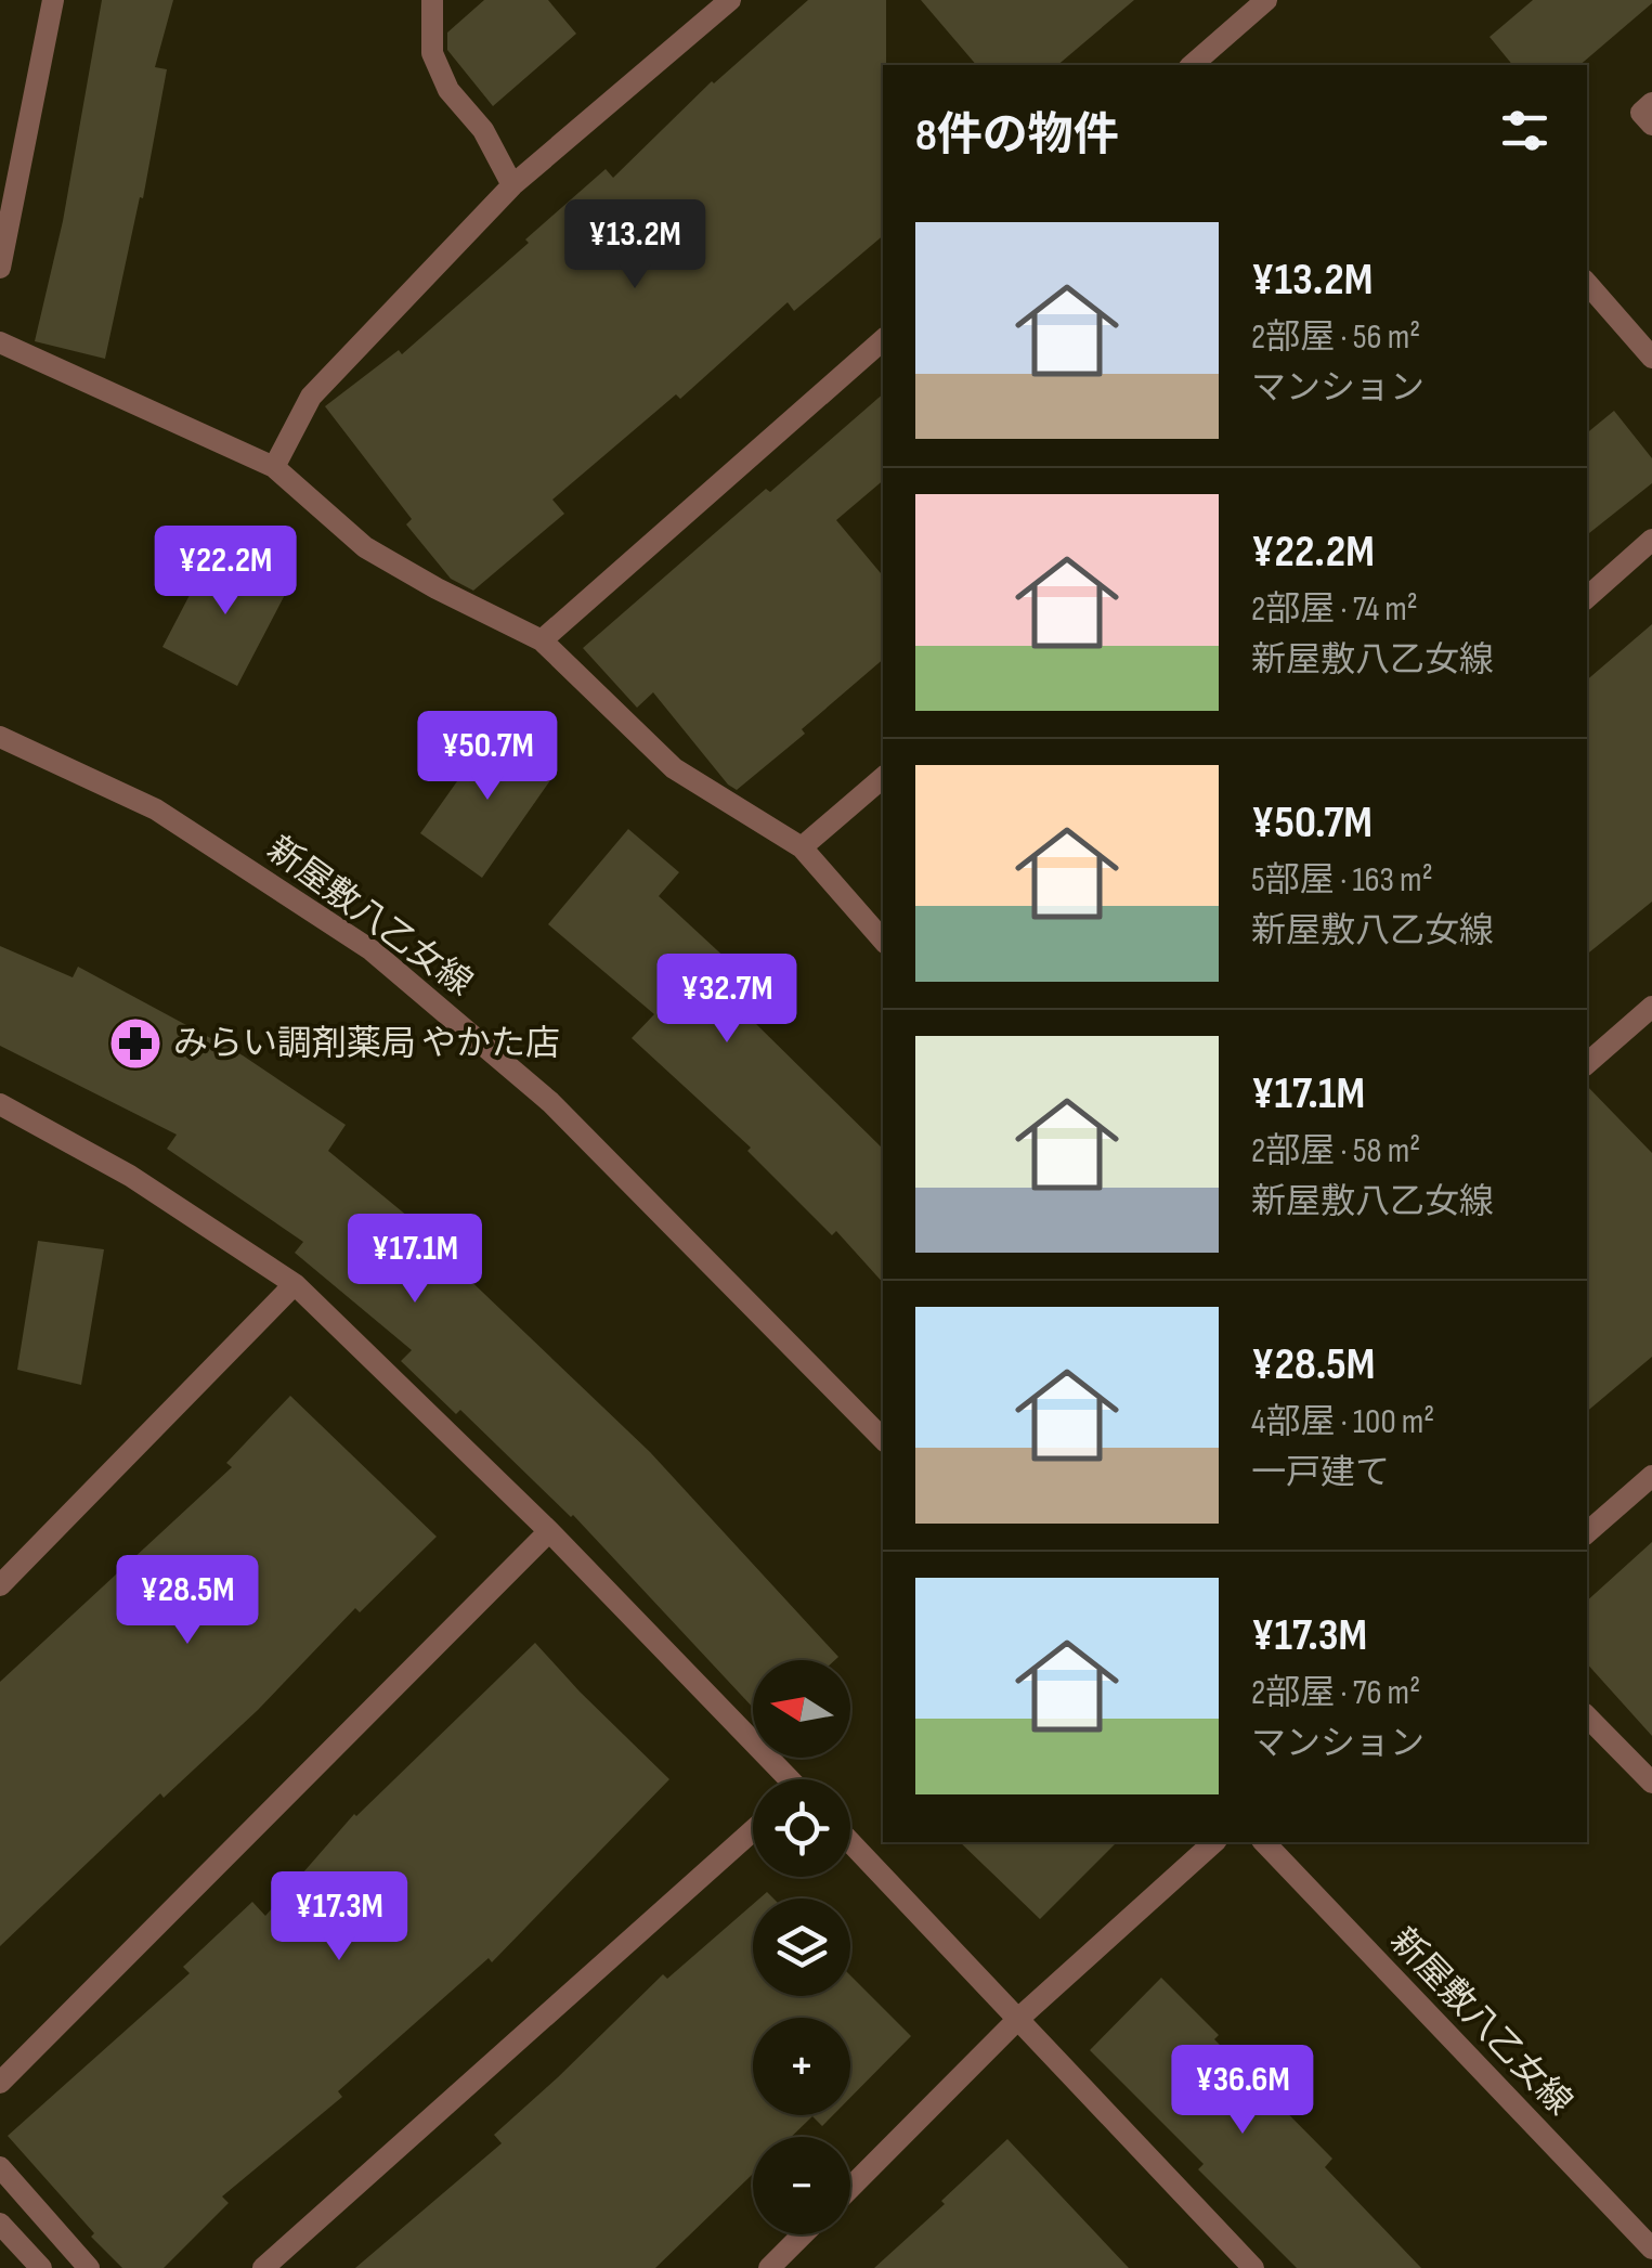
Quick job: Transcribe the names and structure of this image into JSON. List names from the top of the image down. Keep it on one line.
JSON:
{"streets":{"street":["新屋敷八乙女線"]},"places":{"pharmacy":["みらい調剤薬局 やかた店"]},"north":"left","page":{"heading":"8件の物件","list":[{"name":"¥13.2M","note":"2部屋 · 56 m² · マンション"},{"name":"¥22.2M","note":"2部屋 · 74 m² · 新屋敷八乙女線"},{"name":"¥50.7M","note":"5部屋 · 163 m² · 新屋敷八乙女線"},{"name":"¥17.1M","note":"2部屋 · 58 m² · 新屋敷八乙女線"},{"name":"¥28.5M","note":"4部屋 · 100 m² · 一戸建て"},{"name":"¥17.3M","note":"2部屋 · 76 m² · マンション"}],"price":["¥13.2M","¥22.2M","¥50.7M","¥32.7M","¥17.1M","¥28.5M","¥17.3M","¥36.6M"],"map_buttons":["+","−"]}}
